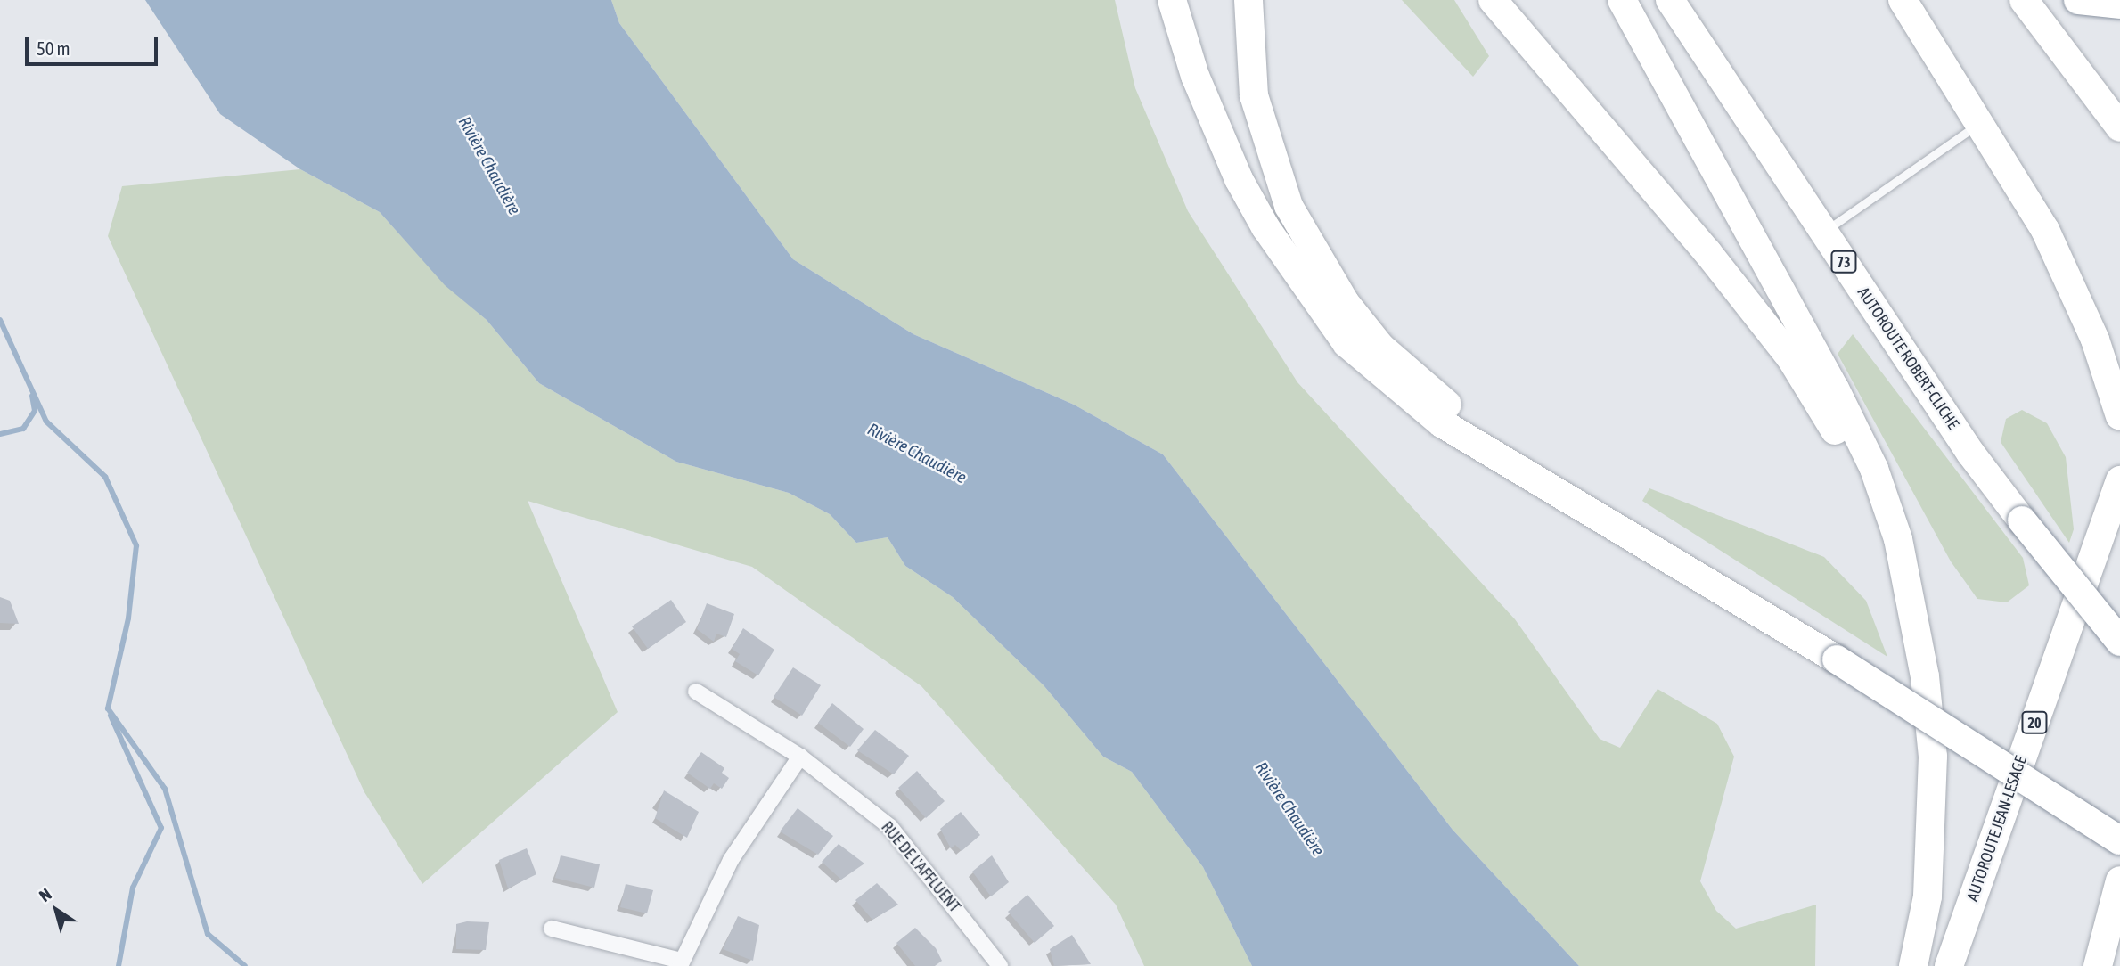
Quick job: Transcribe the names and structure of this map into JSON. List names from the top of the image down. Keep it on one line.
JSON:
{"streets":{"highway":["73","AUTOROUTE ROBERT-CLICHE","20","AUTOROUTE JEAN-LESAGE"],"street":["RUE DE L'AFFLUENT"]},"water":["Rivière Chaudière"],"scale_bar":"50 m","north":"top left"}
